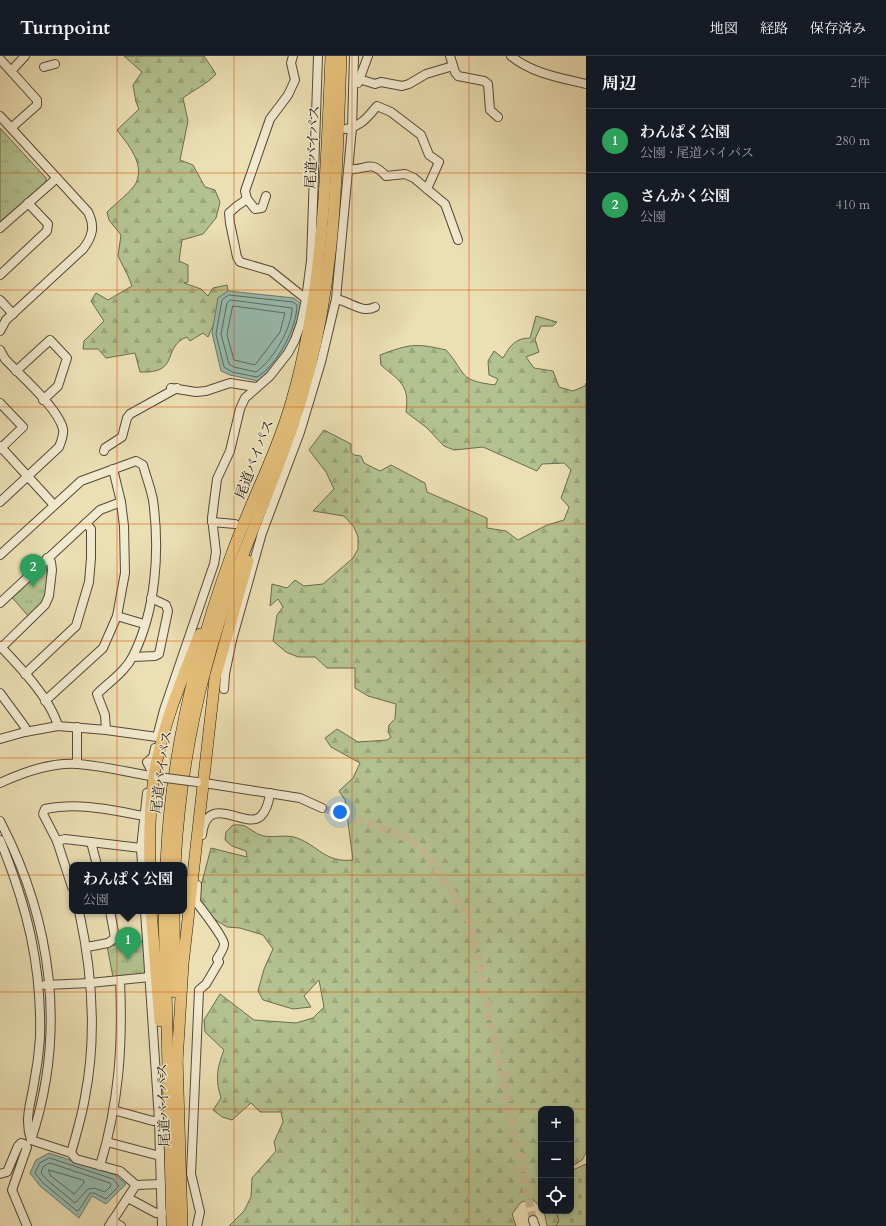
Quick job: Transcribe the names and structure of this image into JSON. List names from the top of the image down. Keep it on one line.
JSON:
{"streets":{"highway":["尾道バイパス"]},"page":{"header":"Turnpoint","nav":["地図","経路","保存済み"],"heading":["周辺","2件"],"list":[{"mark":"1","name":"わんぱく公園","note":"公園 · 尾道バイパス","value":"280 m"},{"mark":"2","name":"さんかく公園","note":"公園","value":"410 m"}],"pins":["2","1"],"popup":["わんぱく公園","公園"],"map_buttons":["+","−"]}}
